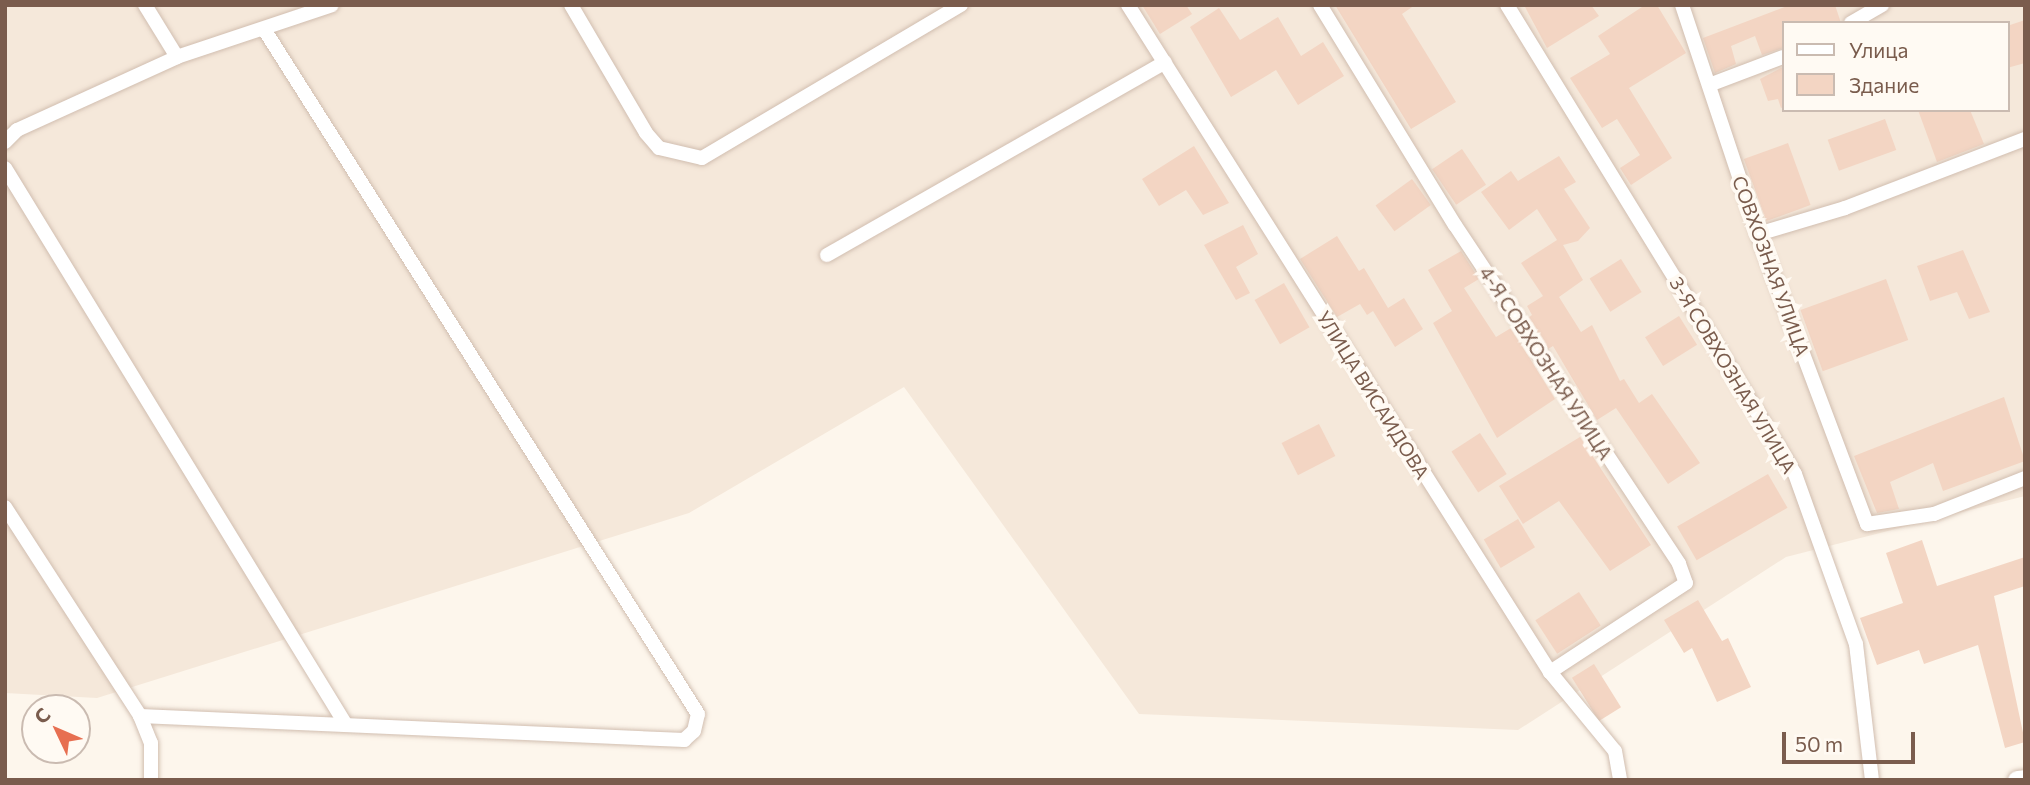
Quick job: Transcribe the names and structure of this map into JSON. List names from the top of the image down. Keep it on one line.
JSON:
{"streets":{"street":["СОВХОЗНАЯ УЛИЦА","4-Я СОВХОЗНАЯ УЛИЦА","3-Я СОВХОЗНАЯ УЛИЦА","УЛИЦА ВИСАИДОВА"]},"crossings":[["4-Я СОВХОЗНАЯ УЛИЦА","УЛИЦА ВИСАИДОВА"]],"legend":["Улица","Здание"],"scale_bar":"50 m","north":"top left"}
